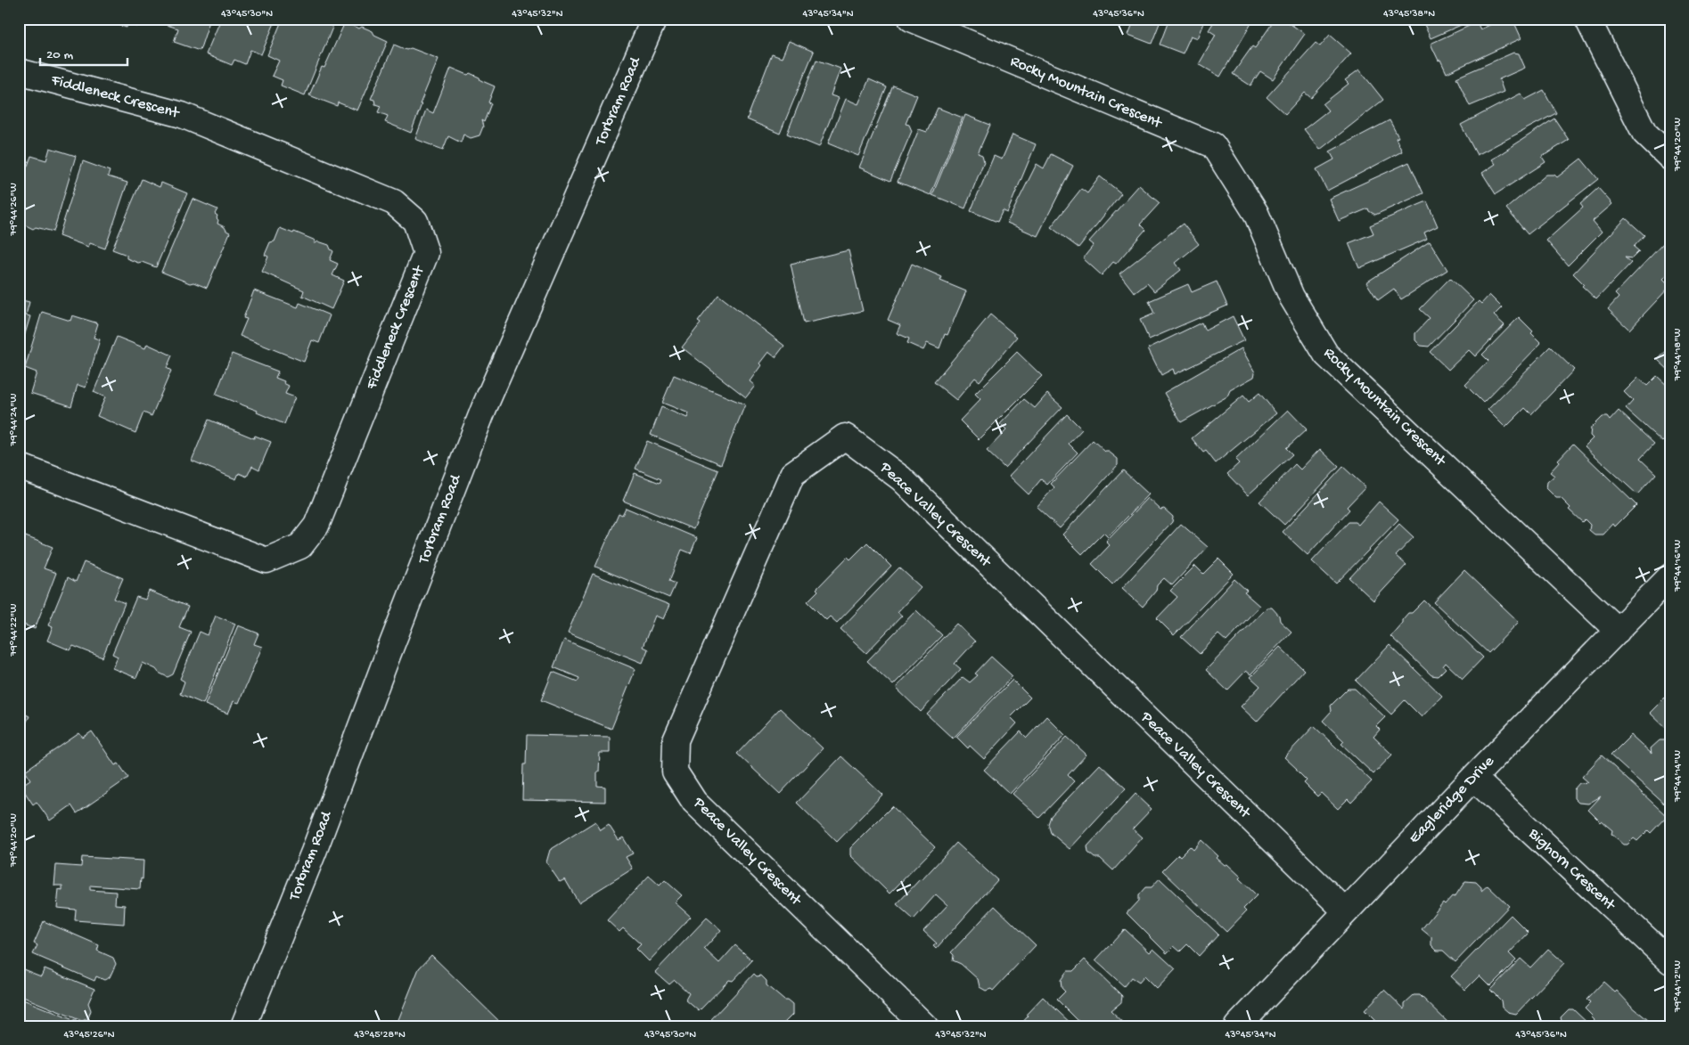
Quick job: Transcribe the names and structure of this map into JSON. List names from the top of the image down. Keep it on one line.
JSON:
{"streets":{"street":["Rocky Mountain Crescent","Fiddleneck Crescent","Torbram Road","Peace Valley Crescent","Eagleridge Drive","Bighorn Crescent"]},"crossings":[["Rocky Mountain Crescent","Eagleridge Drive"],["Peace Valley Crescent","Eagleridge Drive"],["Eagleridge Drive","Bighorn Crescent"]],"scale_bar":"20 m","coordinates":["43°45'30\"N","43°45'32\"N","43°45'34\"N","43°45'36\"N","43°45'38\"N","79°44'20\"W","79°44'26\"W","79°44'18\"W","79°44'24\"W","79°44'16\"W","79°44'22\"W","79°44'14\"W","79°44'12\"W","43°45'26\"N","43°45'28\"N"]}
